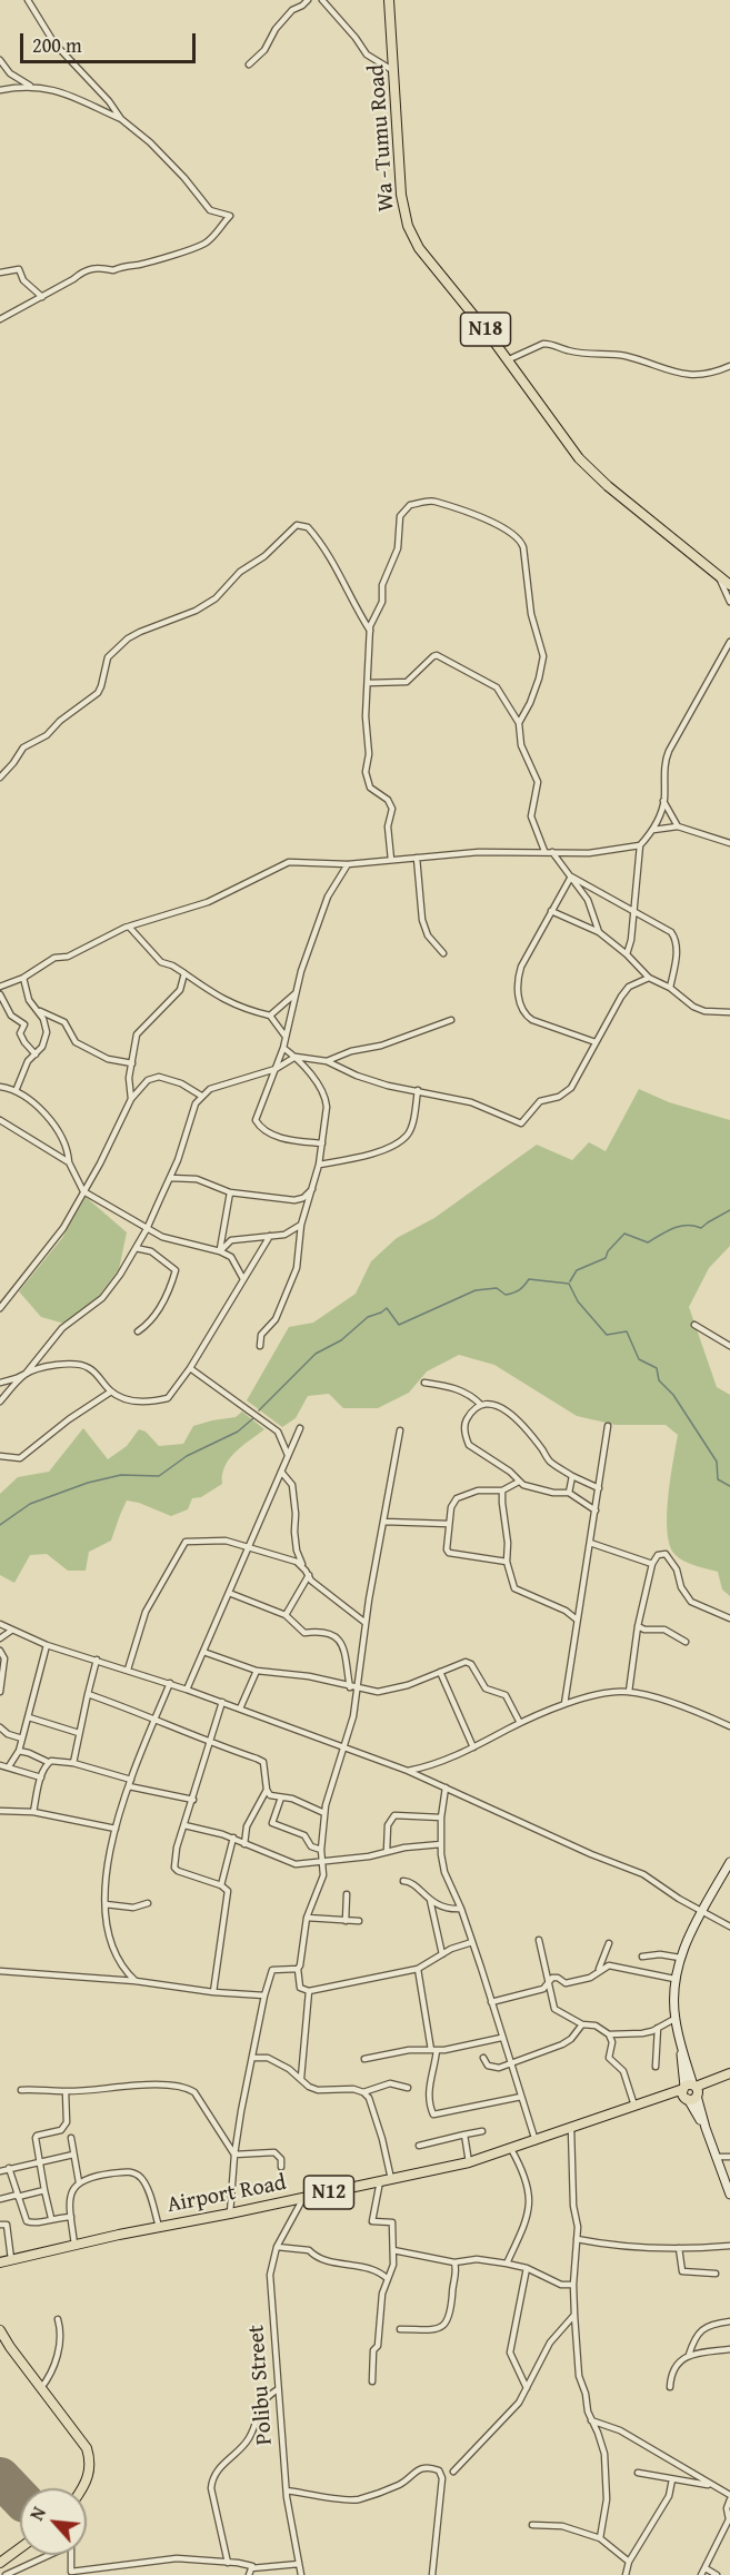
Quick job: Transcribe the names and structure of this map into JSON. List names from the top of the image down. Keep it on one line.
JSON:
{"streets":{"highway":["Wa -Tumu Road","N18","N12","Airport Road"],"street":["Polibu Street"]},"crossings":[["N12","Airport Road"],["Airport Road","Polibu Street"]],"scale_bar":"200 m","north":"top left"}
